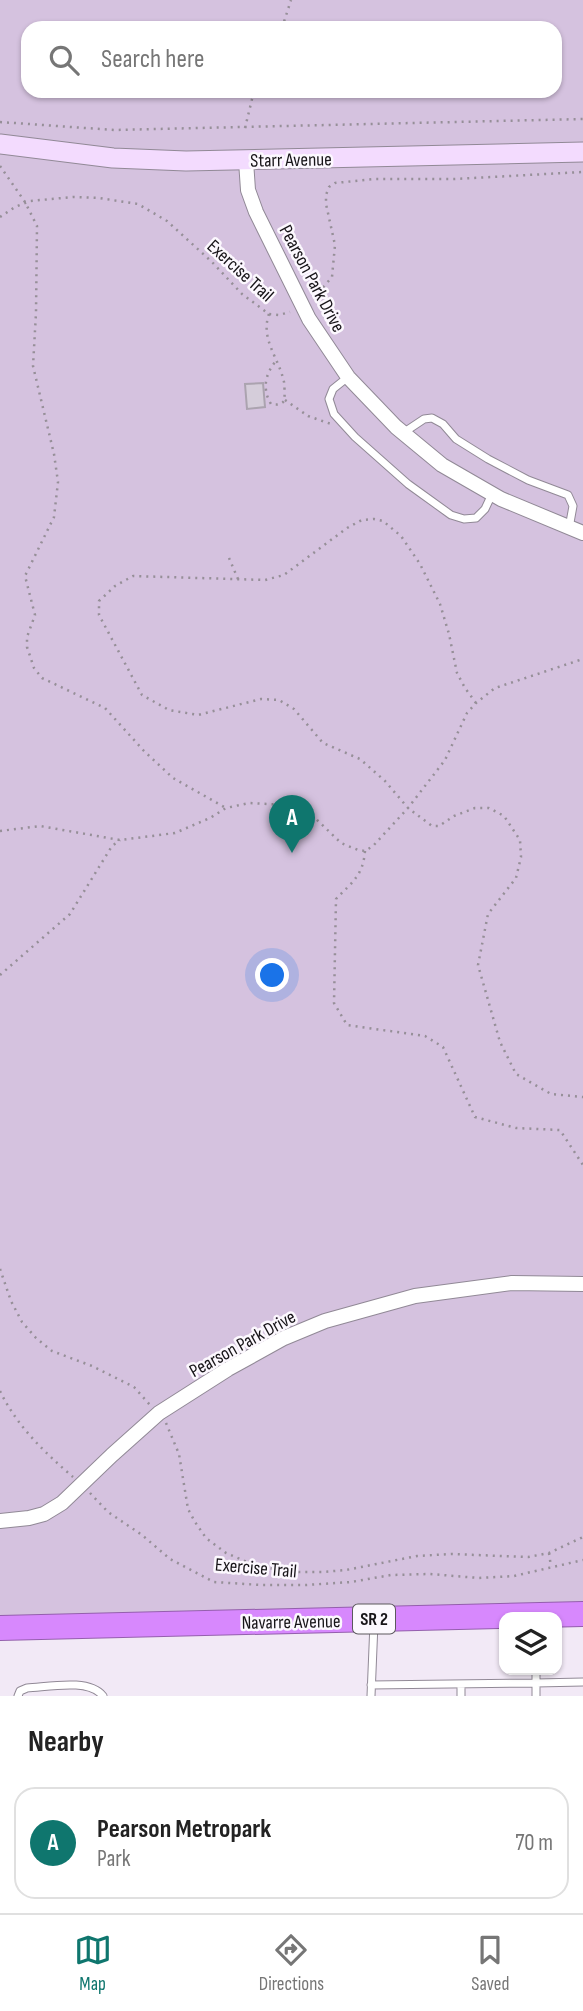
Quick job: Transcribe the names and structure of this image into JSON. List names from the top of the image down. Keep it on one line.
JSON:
{"streets":{"highway":["SR 2","Navarre Avenue"],"street":["Starr Avenue","Pearson Park Drive"],"path":["Exercise Trail"]},"crossings":[["Starr Avenue","Pearson Park Drive"],["Exercise Trail","Pearson Park Drive"]],"page":{"search":"Search here","pins":"A","heading":"Nearby","list":[{"mark":"A","name":"Pearson Metropark","note":"Park","value":"70 m"}],"nav":["Map","Directions","Saved"]}}
